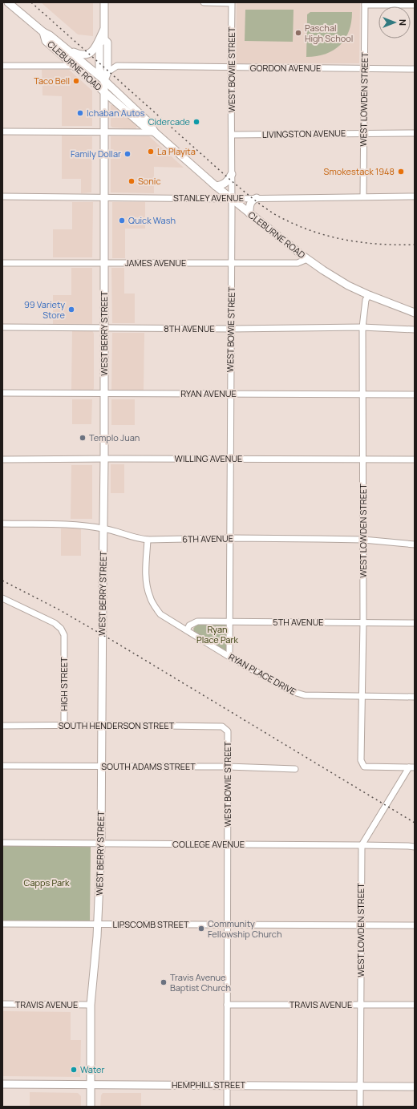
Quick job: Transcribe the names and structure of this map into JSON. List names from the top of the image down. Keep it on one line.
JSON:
{"streets":{"main road":["CLEBURNE ROAD","WEST BERRY STREET","HEMPHILL STREET"],"street":["GORDON AVENUE","WEST BOWIE STREET","WEST LOWDEN STREET","LIVINGSTON AVENUE","STANLEY AVENUE","JAMES AVENUE","8TH AVENUE","RYAN AVENUE","WILLING AVENUE","6TH AVENUE","5TH AVENUE","RYAN PLACE DRIVE","HIGH STREET","SOUTH HENDERSON STREET","SOUTH ADAMS STREET","COLLEGE AVENUE","LIPSCOMB STREET","TRAVIS AVENUE"]},"crossings":[["CLEBURNE ROAD","WEST BOWIE STREET"],["CLEBURNE ROAD","WEST LOWDEN STREET"],["CLEBURNE ROAD","STANLEY AVENUE"],["CLEBURNE ROAD","JAMES AVENUE"],["CLEBURNE ROAD","WEST BERRY STREET"],["GORDON AVENUE","WEST BOWIE STREET"],["GORDON AVENUE","WEST LOWDEN STREET"],["WEST BOWIE STREET","LIVINGSTON AVENUE"],["WEST BOWIE STREET","STANLEY AVENUE"],["WEST BOWIE STREET","JAMES AVENUE"],["WEST BOWIE STREET","8TH AVENUE"],["WEST BOWIE STREET","RYAN AVENUE"],["WEST BOWIE STREET","WILLING AVENUE"],["WEST BOWIE STREET","6TH AVENUE"],["WEST BOWIE STREET","5TH AVENUE"],["WEST BOWIE STREET","RYAN PLACE DRIVE"],["WEST BOWIE STREET","SOUTH HENDERSON STREET"],["WEST BOWIE STREET","SOUTH ADAMS STREET"],["WEST BOWIE STREET","COLLEGE AVENUE"],["WEST BOWIE STREET","LIPSCOMB STREET"],["WEST BOWIE STREET","TRAVIS AVENUE"],["WEST BOWIE STREET","HEMPHILL STREET"],["WEST LOWDEN STREET","LIVINGSTON AVENUE"],["WEST LOWDEN STREET","STANLEY AVENUE"],["WEST LOWDEN STREET","8TH AVENUE"],["WEST LOWDEN STREET","RYAN AVENUE"],["WEST LOWDEN STREET","WILLING AVENUE"],["WEST LOWDEN STREET","6TH AVENUE"],["WEST LOWDEN STREET","5TH AVENUE"],["WEST LOWDEN STREET","RYAN PLACE DRIVE"],["WEST LOWDEN STREET","COLLEGE AVENUE"],["WEST LOWDEN STREET","LIPSCOMB STREET"],["WEST LOWDEN STREET","TRAVIS AVENUE"],["WEST LOWDEN STREET","HEMPHILL STREET"],["STANLEY AVENUE","WEST BERRY STREET"],["JAMES AVENUE","WEST BERRY STREET"],["8TH AVENUE","WEST BERRY STREET"],["WEST BERRY STREET","RYAN AVENUE"],["WEST BERRY STREET","WILLING AVENUE"],["WEST BERRY STREET","6TH AVENUE"],["WEST BERRY STREET","SOUTH HENDERSON STREET"],["WEST BERRY STREET","SOUTH ADAMS STREET"],["WEST BERRY STREET","COLLEGE AVENUE"],["WEST BERRY STREET","LIPSCOMB STREET"],["WEST BERRY STREET","TRAVIS AVENUE"],["WEST BERRY STREET","HEMPHILL STREET"],["6TH AVENUE","RYAN PLACE DRIVE"],["5TH AVENUE","RYAN PLACE DRIVE"],["HIGH STREET","SOUTH HENDERSON STREET"]],"parks":["Ryan Place Park","Capps Park"],"places":["Paschal High School","Taco Bell","Ichaban Autos","Cidercade","La Playita","Family Dollar","Smokestack 1948","Sonic","Quick Wash","99 Variety Store","Templo Juan","Community Fellowship Church","Travis Avenue Baptist Church","Water"],"north":"right"}
